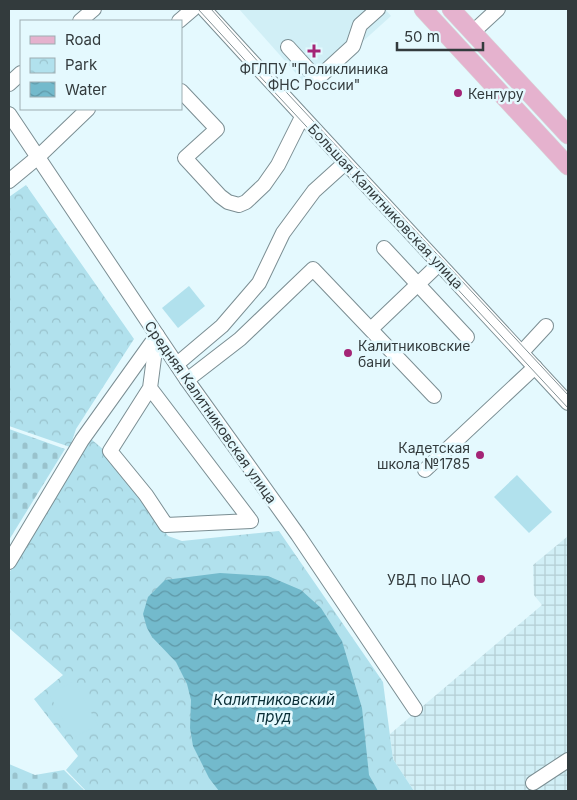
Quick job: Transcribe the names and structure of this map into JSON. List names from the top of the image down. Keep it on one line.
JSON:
{"streets":{"street":["Большая Калитниковская улица","Средняя Калитниковская улица"]},"water":["Калитниковский пруд"],"places":{"health":["ФГЛПУ \"Поликлиника ФНС России\""],"other":["Кенгуру","Калитниковские бани","Кадетская школа №1785","УВД по ЦАО"]},"legend":["Road","Park","Water"],"scale_bar":"50 m"}
